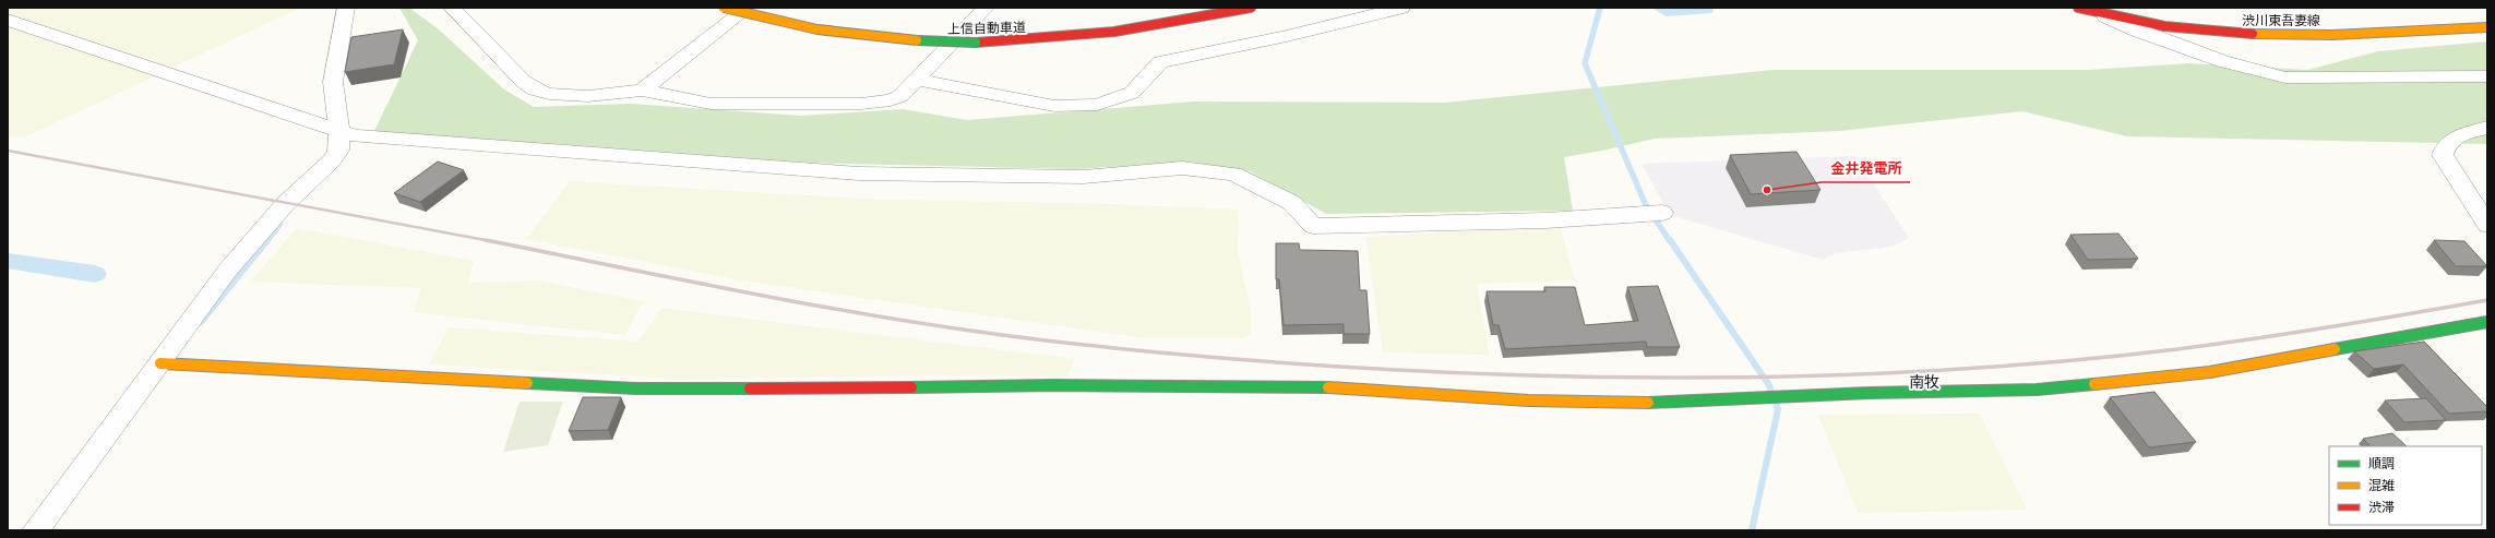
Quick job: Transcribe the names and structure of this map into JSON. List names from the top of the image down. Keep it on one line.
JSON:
{"streets":{"main road":["渋川東吾妻線","上信自動車道"]},"districts":["南牧"],"places":["金井発電所"],"legend":["順調","混雑","渋滞"]}
